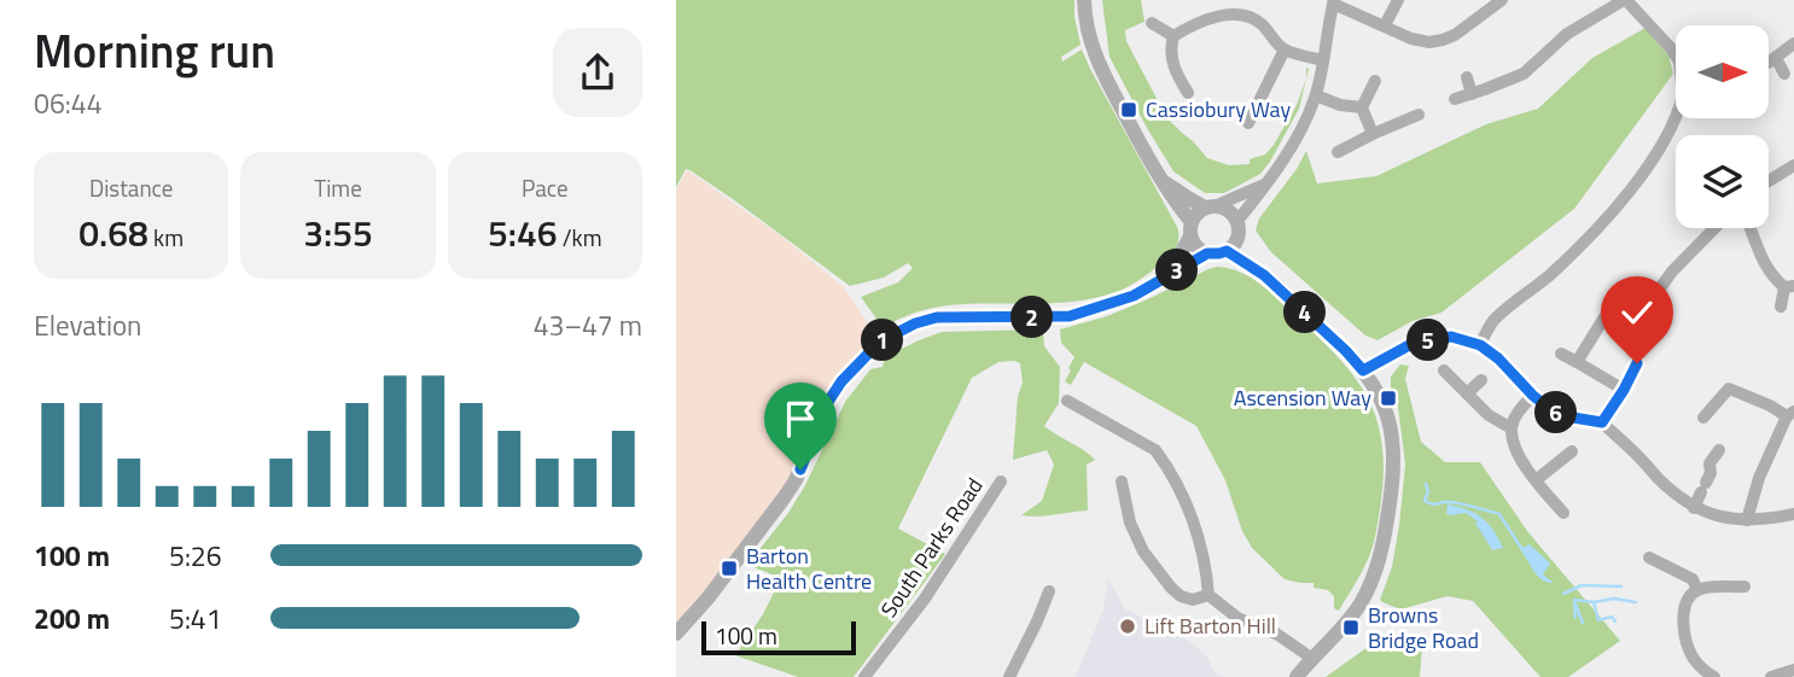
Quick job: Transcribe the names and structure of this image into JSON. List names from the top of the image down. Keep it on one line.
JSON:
{"streets":{"street":["South Parks Road"]},"places":{"transit":["Cassiobury Way","Ascension Way","Barton Health Centre","Browns Bridge Road"],"other":["Lift Barton Hill"]},"scale_bar":"100 m","north":"right","page":{"heading":["Morning run","06:44"],"stats":[["Distance","0.68 km"],["Time","3:55"],["Pace","5:46 /km"]],"pins":["3","4","2","1","5","6"],"chart":["Elevation","43–47 m"],"list":[{"name":"100 m","note":"5:26"},{"name":"200 m","note":"5:41"}],"scale":"100 m"}}
